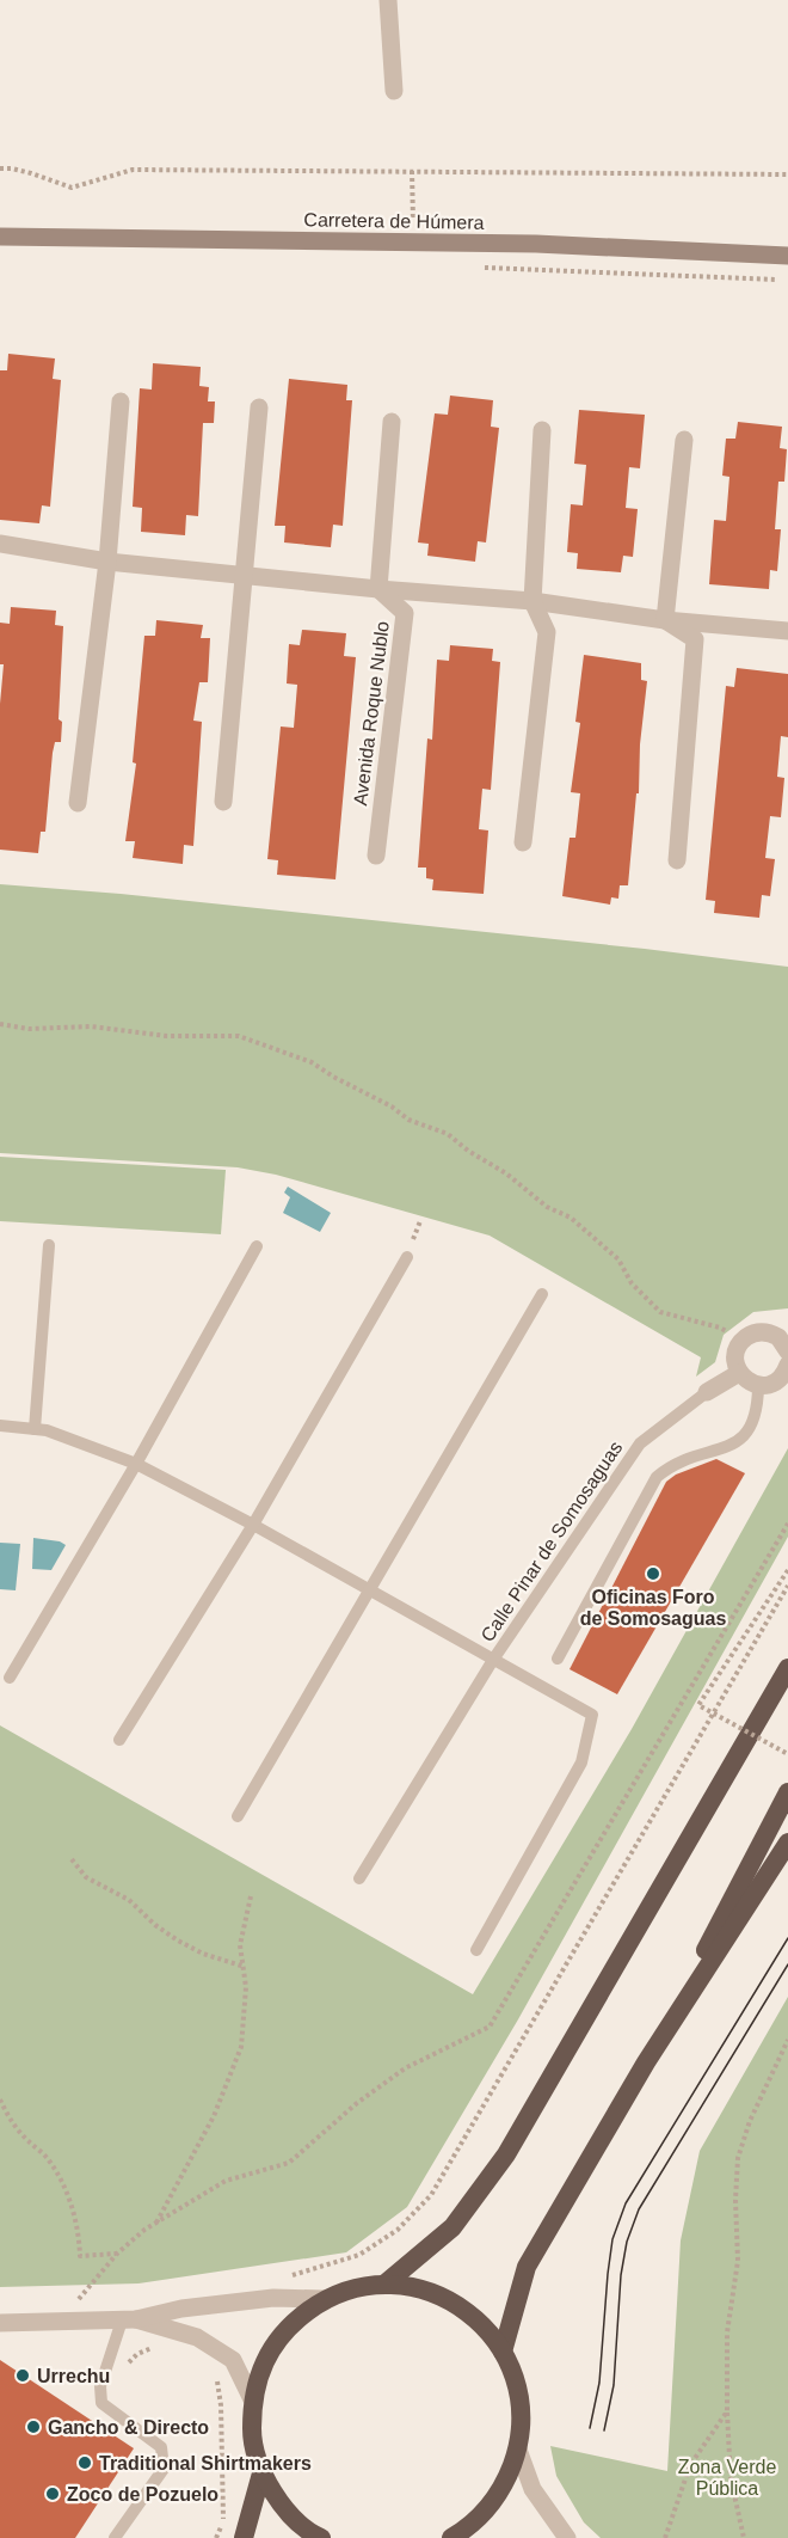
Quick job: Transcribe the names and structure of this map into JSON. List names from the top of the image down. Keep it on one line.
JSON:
{"streets":{"main road":["Carretera de Húmera"],"street":["Avenida Roque Nublo"],"lane":["Calle Pinar de Somosaguas"]},"parks":["Zona Verde Pública"],"places":["Oficinas Foro de Somosaguas","Urrechu","Gancho & Directo","Traditional Shirtmakers","Zoco de Pozuelo"]}
